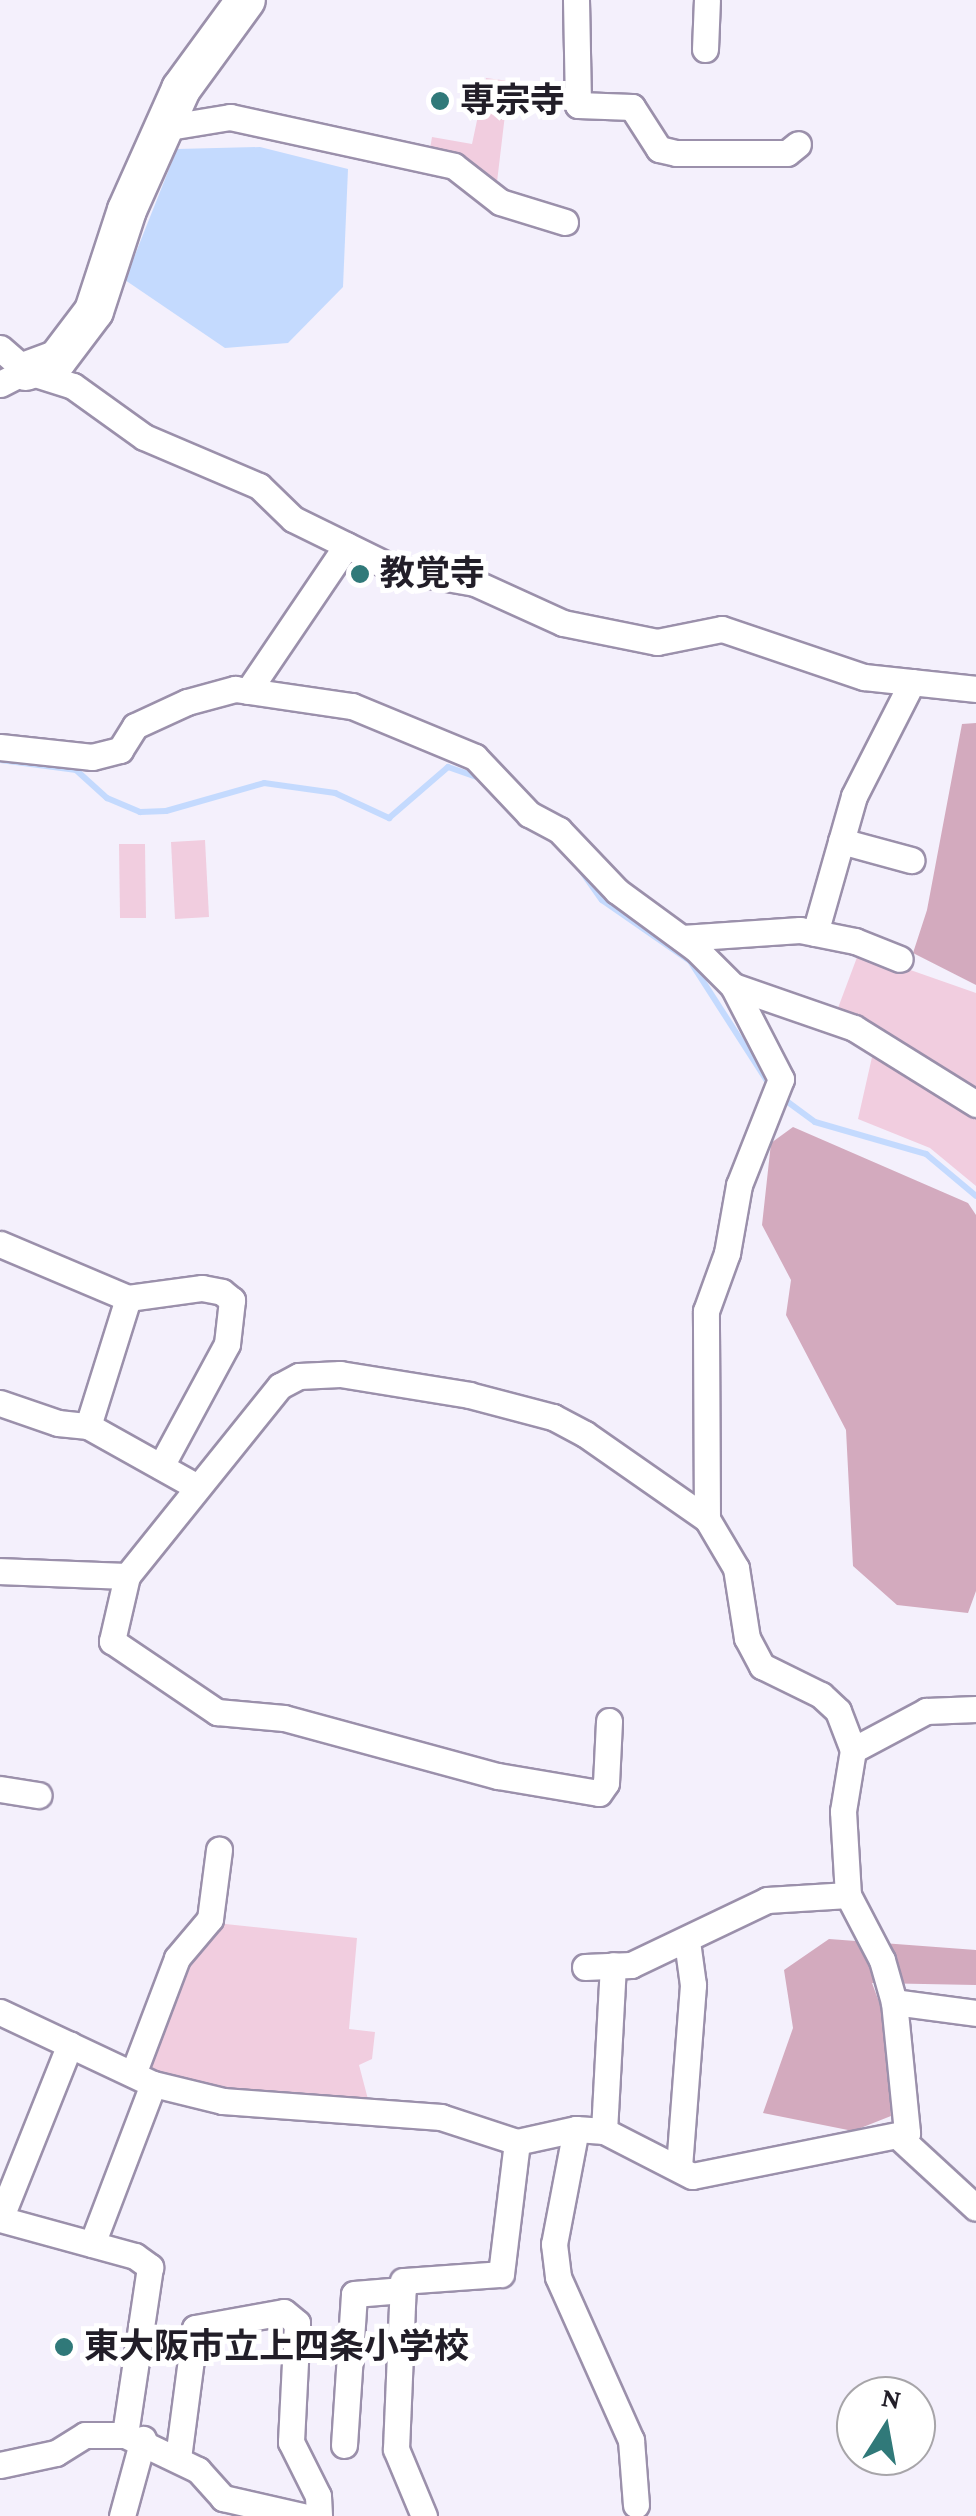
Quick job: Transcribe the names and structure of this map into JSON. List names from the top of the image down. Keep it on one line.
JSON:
{"places":["専宗寺","教覚寺","東大阪市立上四条小学校"],"north":"top"}
